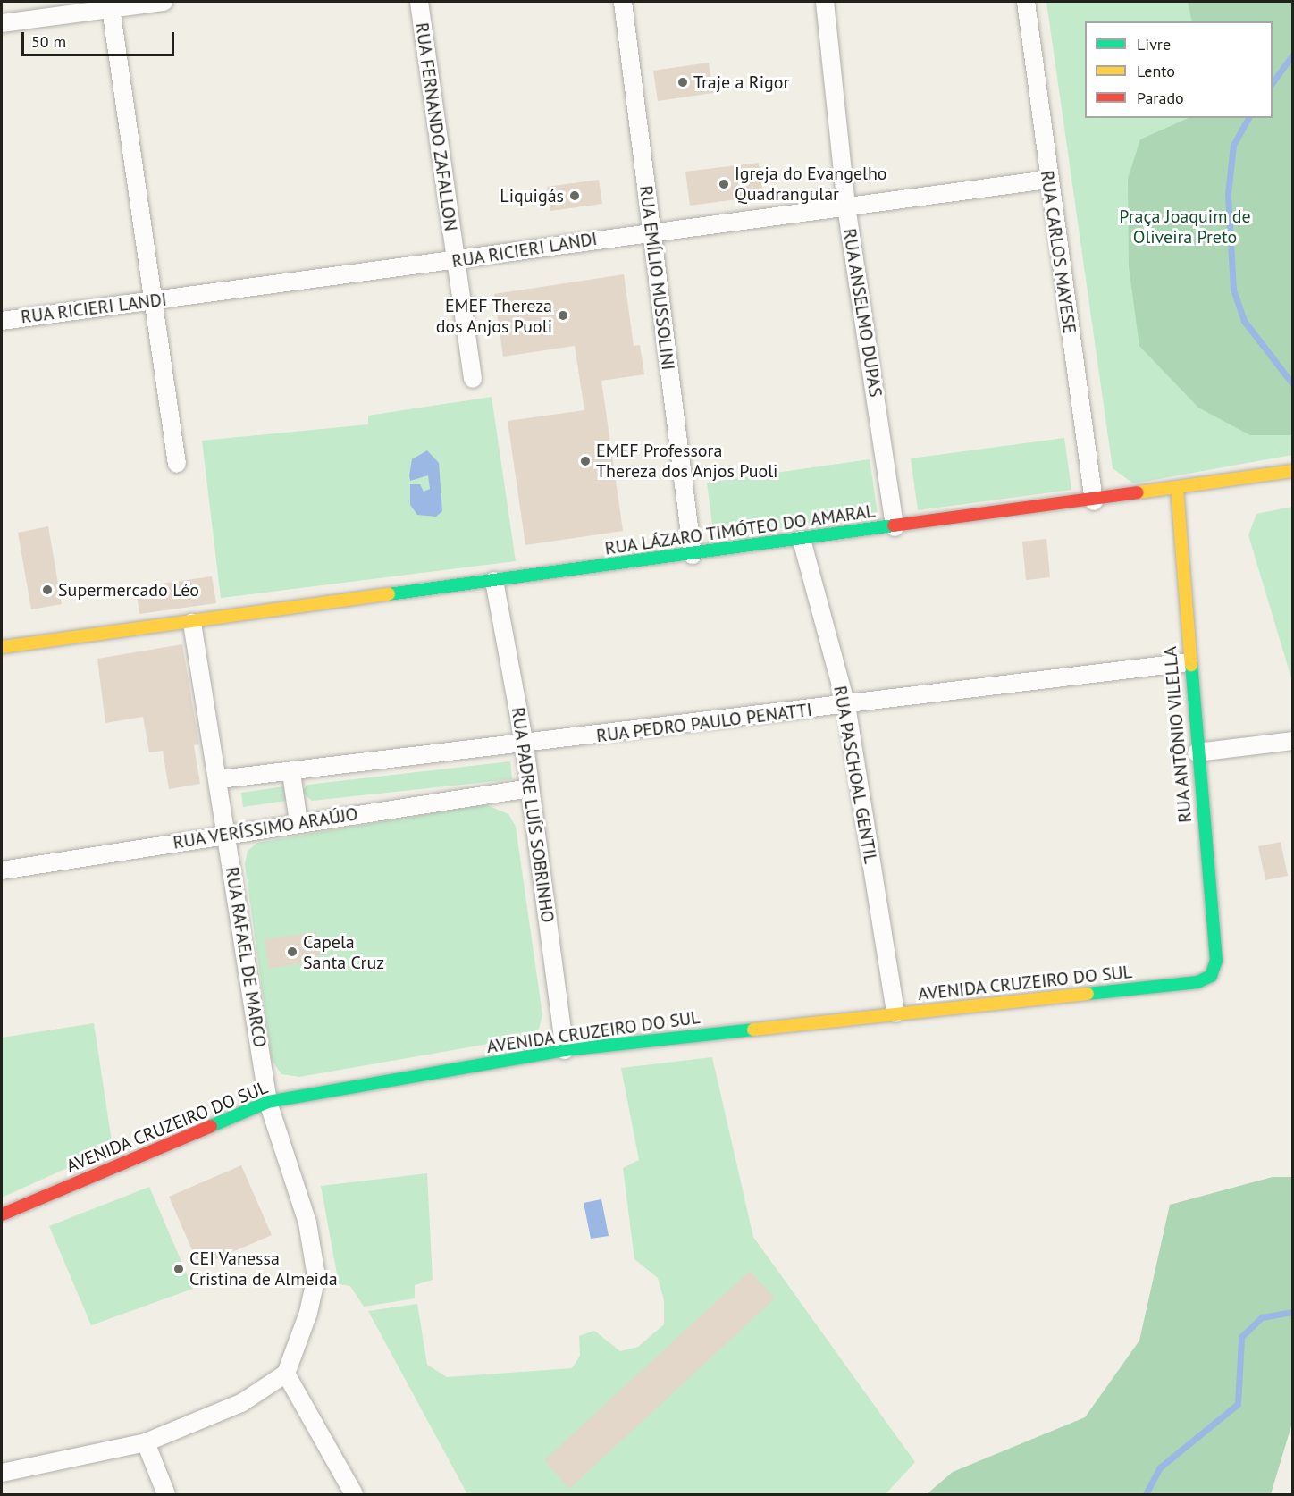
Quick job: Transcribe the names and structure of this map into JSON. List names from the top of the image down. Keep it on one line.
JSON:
{"streets":{"street":["RUA FERNANDO ZAFALLON","RUA RICIERI LANDI","RUA CARLOS MAYESE","RUA EMÍLIO MUSSOLINI","RUA ANSELMO DUPAS","RUA LÁZARO TIMÓTEO DO AMARAL","RUA PEDRO PAULO PENATTI","RUA ANTÔNIO VILELLA","RUA PASCHOAL GENTIL","RUA PADRE LUÍS SOBRINHO","RUA VERÍSSIMO ARAÚJO","RUA RAFAEL DE MARCO","AVENIDA CRUZEIRO DO SUL"]},"crossings":[["RUA FERNANDO ZAFALLON","RUA RICIERI LANDI"],["RUA RICIERI LANDI","RUA CARLOS MAYESE"],["RUA RICIERI LANDI","RUA EMÍLIO MUSSOLINI"],["RUA RICIERI LANDI","RUA ANSELMO DUPAS"],["RUA CARLOS MAYESE","RUA LÁZARO TIMÓTEO DO AMARAL"],["RUA EMÍLIO MUSSOLINI","RUA LÁZARO TIMÓTEO DO AMARAL"],["RUA ANSELMO DUPAS","RUA LÁZARO TIMÓTEO DO AMARAL"],["RUA LÁZARO TIMÓTEO DO AMARAL","RUA ANTÔNIO VILELLA"],["RUA LÁZARO TIMÓTEO DO AMARAL","RUA PASCHOAL GENTIL"],["RUA LÁZARO TIMÓTEO DO AMARAL","RUA PADRE LUÍS SOBRINHO"],["RUA LÁZARO TIMÓTEO DO AMARAL","RUA RAFAEL DE MARCO"],["RUA PEDRO PAULO PENATTI","RUA ANTÔNIO VILELLA"],["RUA PEDRO PAULO PENATTI","RUA PASCHOAL GENTIL"],["RUA PEDRO PAULO PENATTI","RUA PADRE LUÍS SOBRINHO"],["RUA PEDRO PAULO PENATTI","RUA RAFAEL DE MARCO"],["RUA ANTÔNIO VILELLA","AVENIDA CRUZEIRO DO SUL"],["RUA PASCHOAL GENTIL","AVENIDA CRUZEIRO DO SUL"],["RUA PADRE LUÍS SOBRINHO","RUA VERÍSSIMO ARAÚJO"],["RUA PADRE LUÍS SOBRINHO","AVENIDA CRUZEIRO DO SUL"],["RUA VERÍSSIMO ARAÚJO","RUA RAFAEL DE MARCO"],["RUA RAFAEL DE MARCO","AVENIDA CRUZEIRO DO SUL"]],"parks":["Praça Joaquim de Oliveira Preto"],"places":["Traje a Rigor","Igreja do Evangelho Quadrangular","Liquigás","EMEF Thereza dos Anjos Puoli","EMEF Professora Thereza dos Anjos Puoli","Supermercado Léo","Capela Santa Cruz","CEI Vanessa Cristina de Almeida"],"legend":["Livre","Lento","Parado"],"scale_bar":"50 m"}
